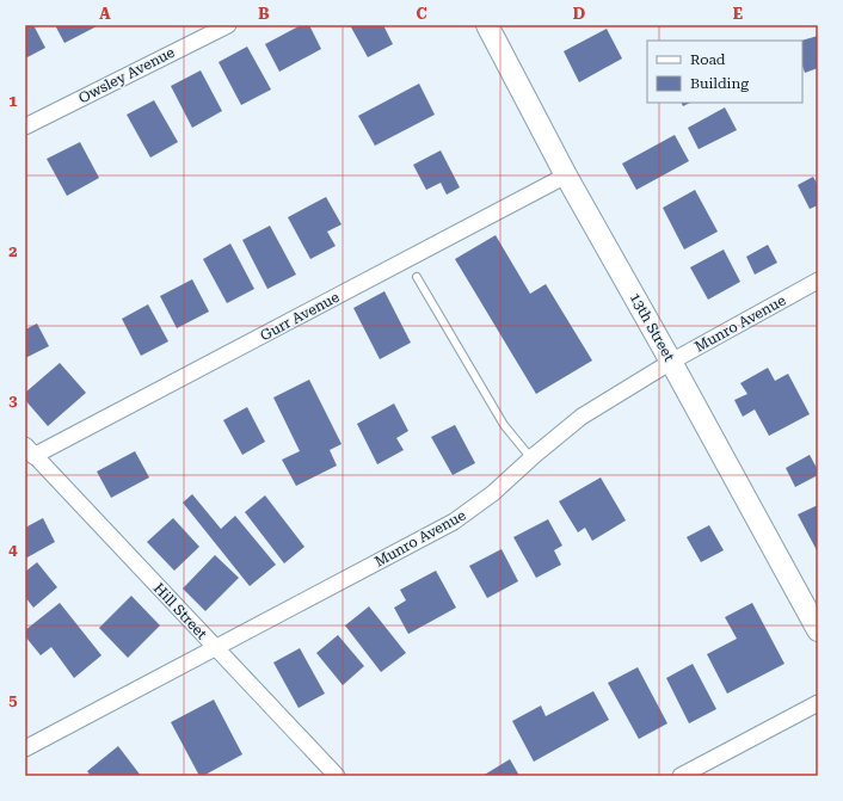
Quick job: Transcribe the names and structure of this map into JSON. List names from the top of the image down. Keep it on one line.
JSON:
{"streets":{"main road":["13th Street"],"street":["Owsley Avenue","Gurr Avenue","Munro Avenue","Hill Street"]},"crossings":[["Gurr Avenue","13th Street"],["Gurr Avenue","Hill Street"],["Munro Avenue","13th Street"],["Munro Avenue","Hill Street"]],"legend":["Road","Building"],"grid":{"columns":["A","B","C","D","E"],"rows":["1","2","3","4","5"]}}
